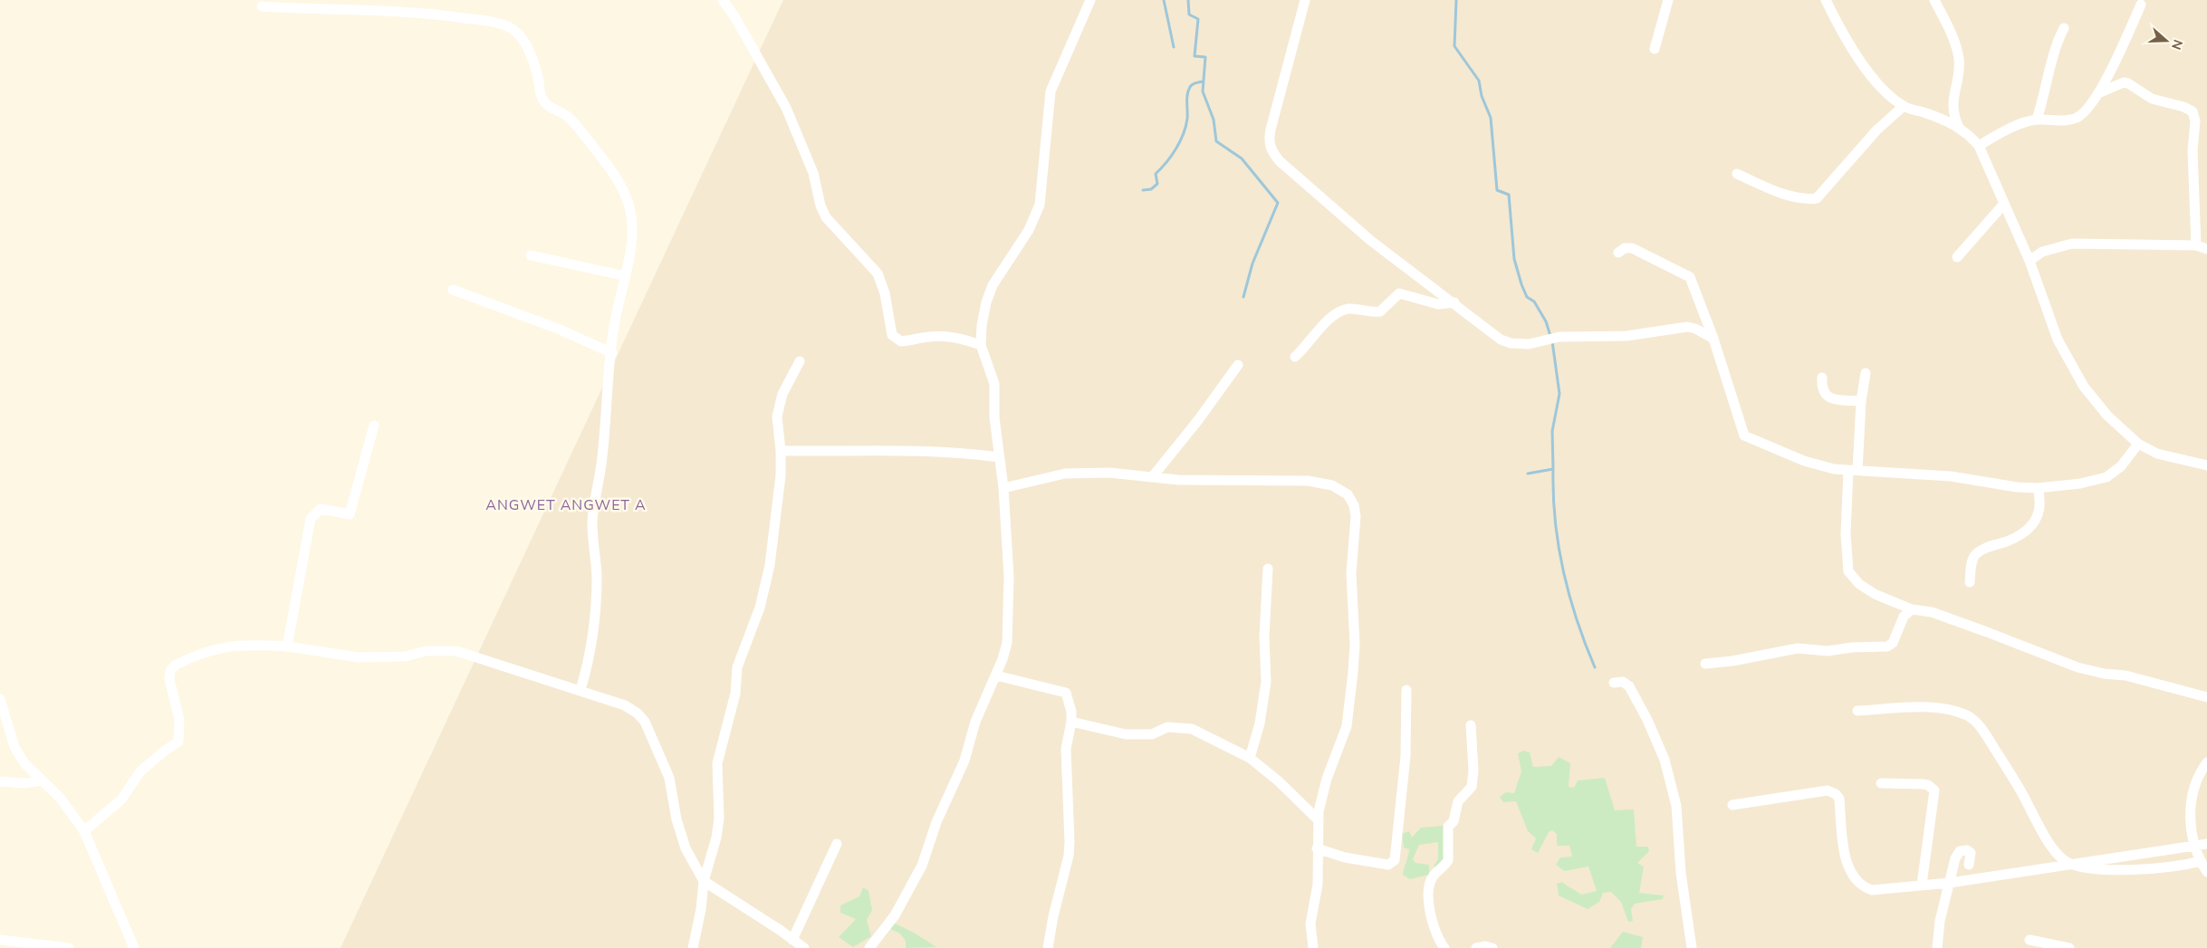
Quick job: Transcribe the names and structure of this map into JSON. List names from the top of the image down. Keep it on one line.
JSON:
{"districts":["ANGWET ANGWET A"],"north":"right"}
